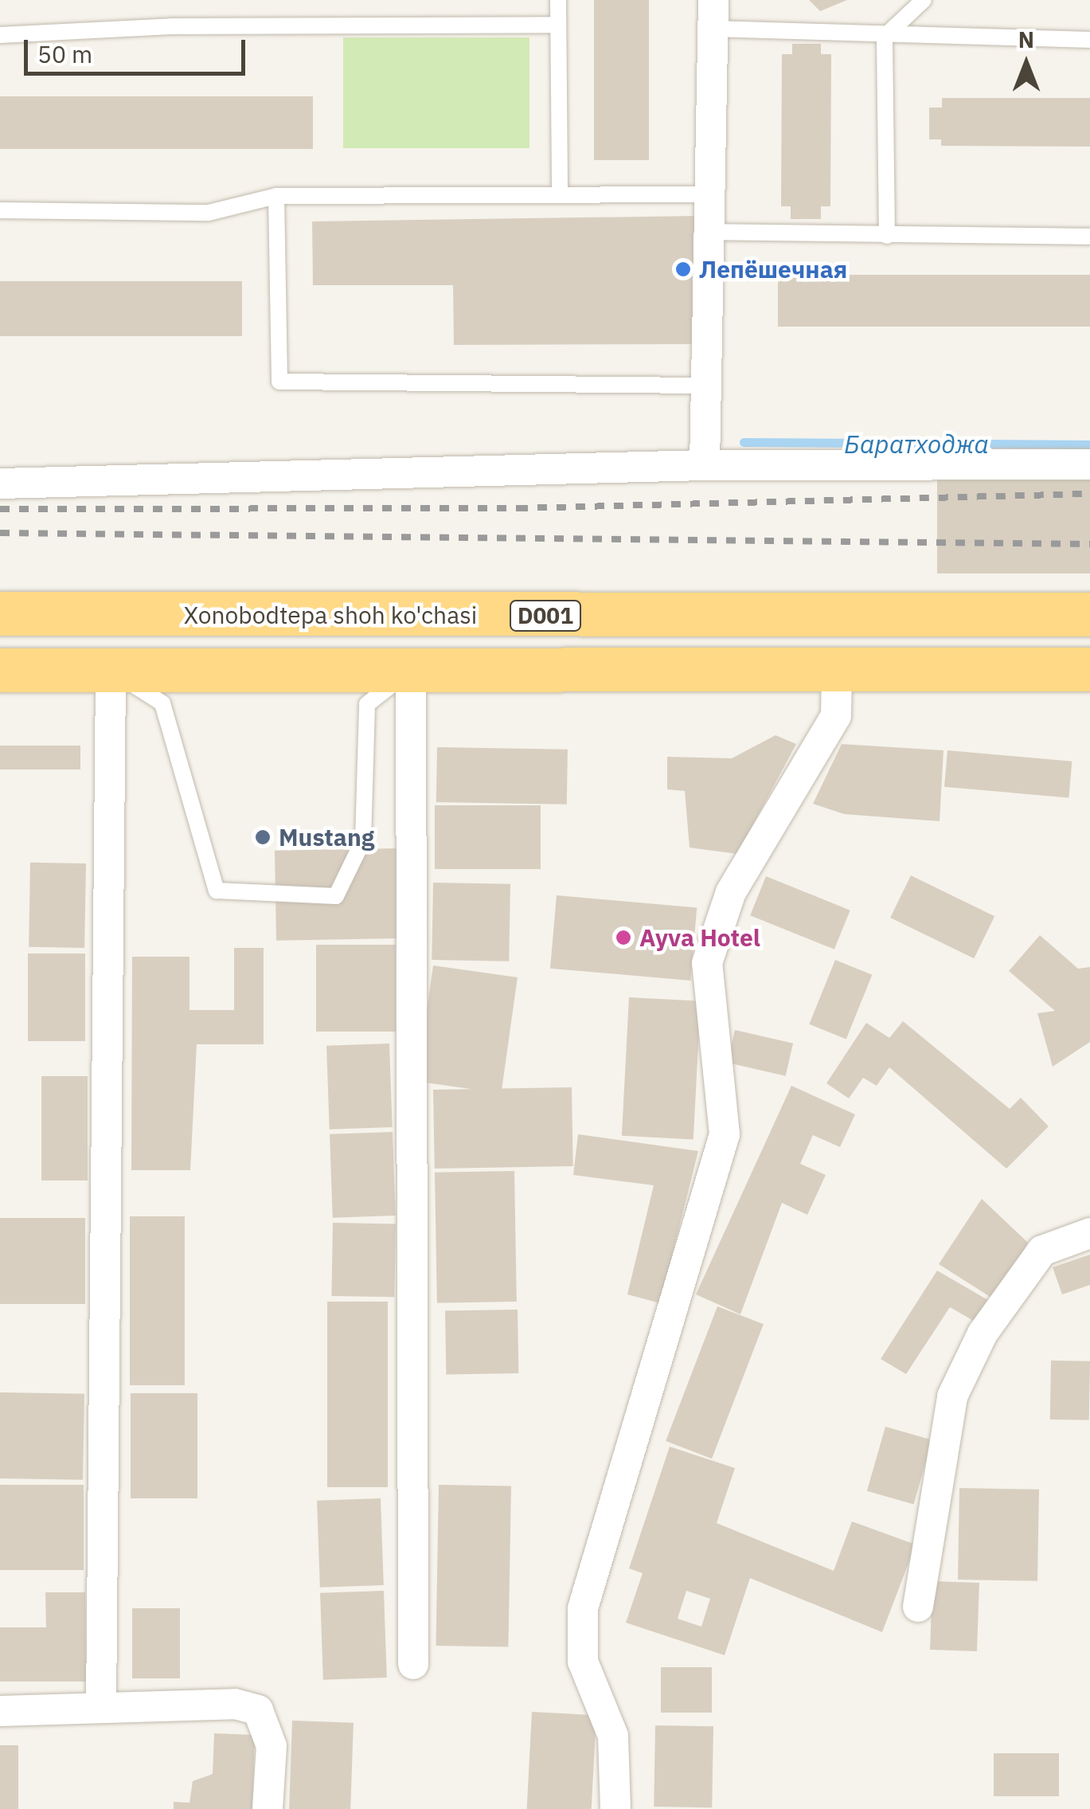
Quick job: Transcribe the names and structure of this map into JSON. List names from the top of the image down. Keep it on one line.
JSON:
{"streets":{"highway":["Xonobodtepa shoh ko'chasi","D001"]},"water":["Баратходжа"],"places":["Лепёшечная","Mustang","Ayva Hotel"],"scale_bar":"50 m","north":"top"}
